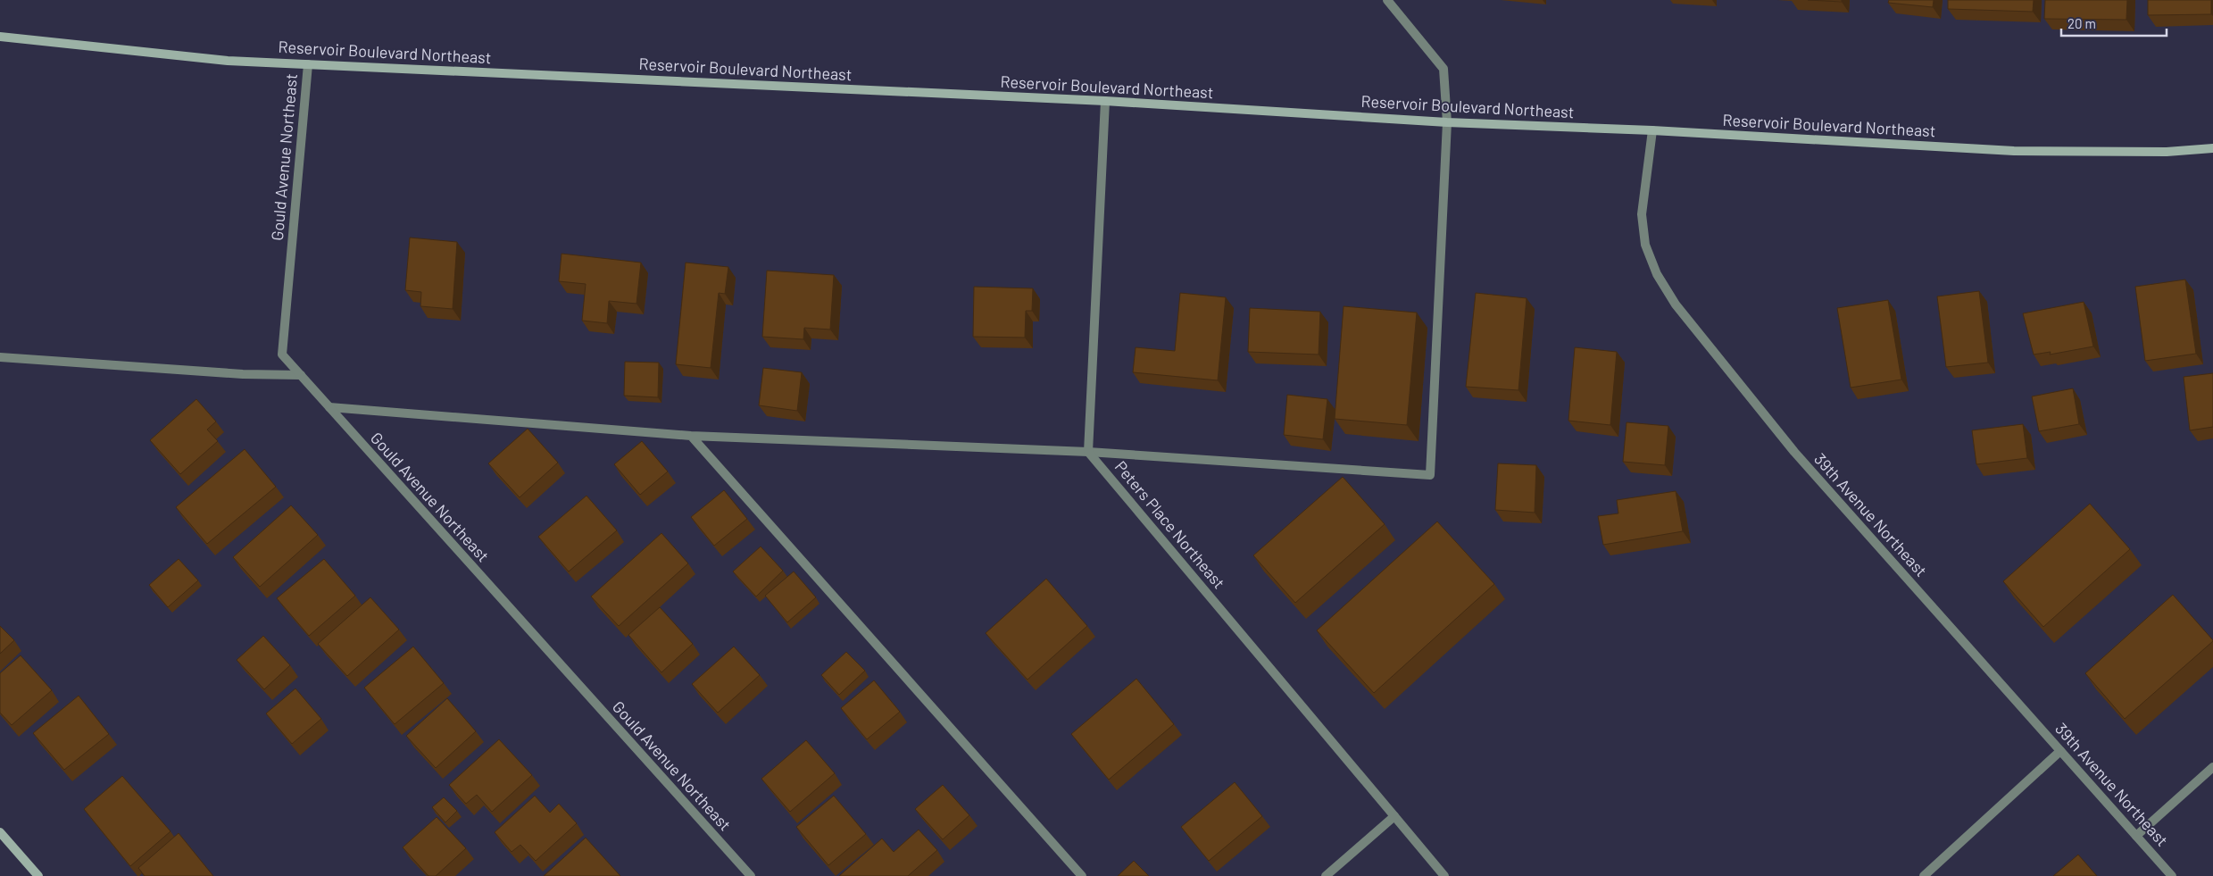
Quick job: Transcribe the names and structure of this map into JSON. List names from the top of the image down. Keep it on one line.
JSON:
{"streets":{"street":["Reservoir Boulevard Northeast","Gould Avenue Northeast","39th Avenue Northeast","Peters Place Northeast"]},"crossings":[["Reservoir Boulevard Northeast","Gould Avenue Northeast"],["Reservoir Boulevard Northeast","39th Avenue Northeast"]],"scale_bar":"20 m"}
